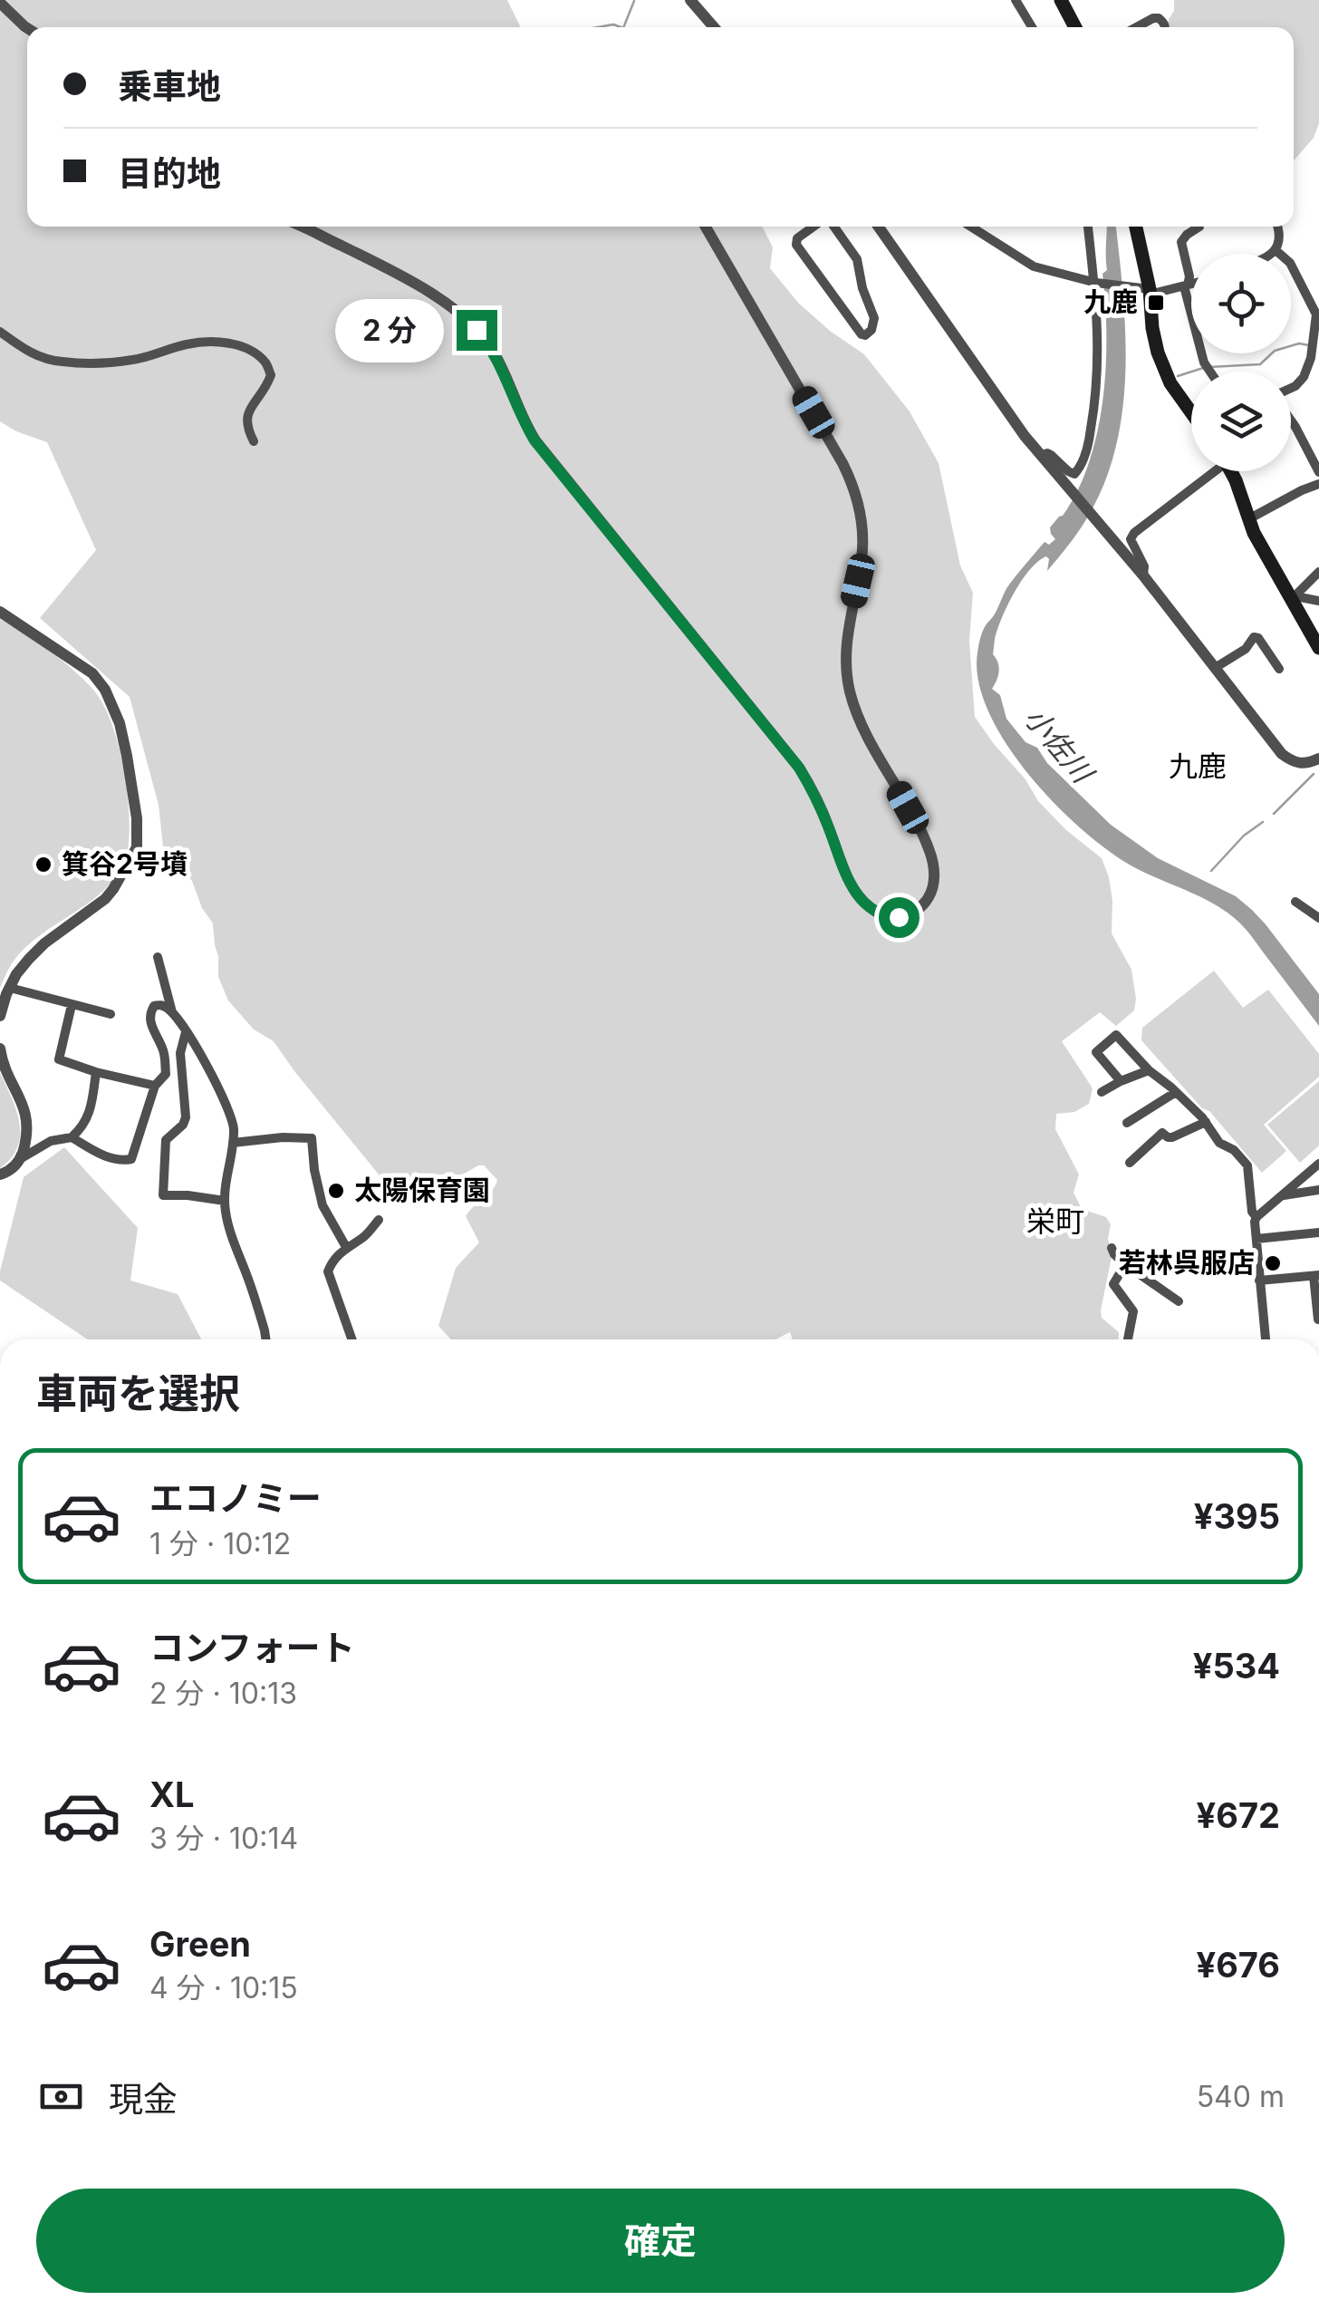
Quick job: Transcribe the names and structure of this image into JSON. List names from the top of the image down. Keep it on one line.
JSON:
{"districts":["九鹿","栄町"],"water":["小佐川"],"places":{"transit":["九鹿"],"other":["箕谷2号墳","太陽保育園","若林呉服店"]},"page":{"banner":["乗車地","目的地"],"bubble":"2 分","heading":"車両を選択","list":[{"name":"エコノミー","note":"1 分 · 10:12","value":"¥395"},{"name":"コンフォート","note":"2 分 · 10:13","value":"¥534"},{"name":"XL","note":"3 分 · 10:14","value":"¥672"},{"name":"Green","note":"4 分 · 10:15","value":"¥676"}],"pay":["現金","540 m"],"buttons":"確定"}}
